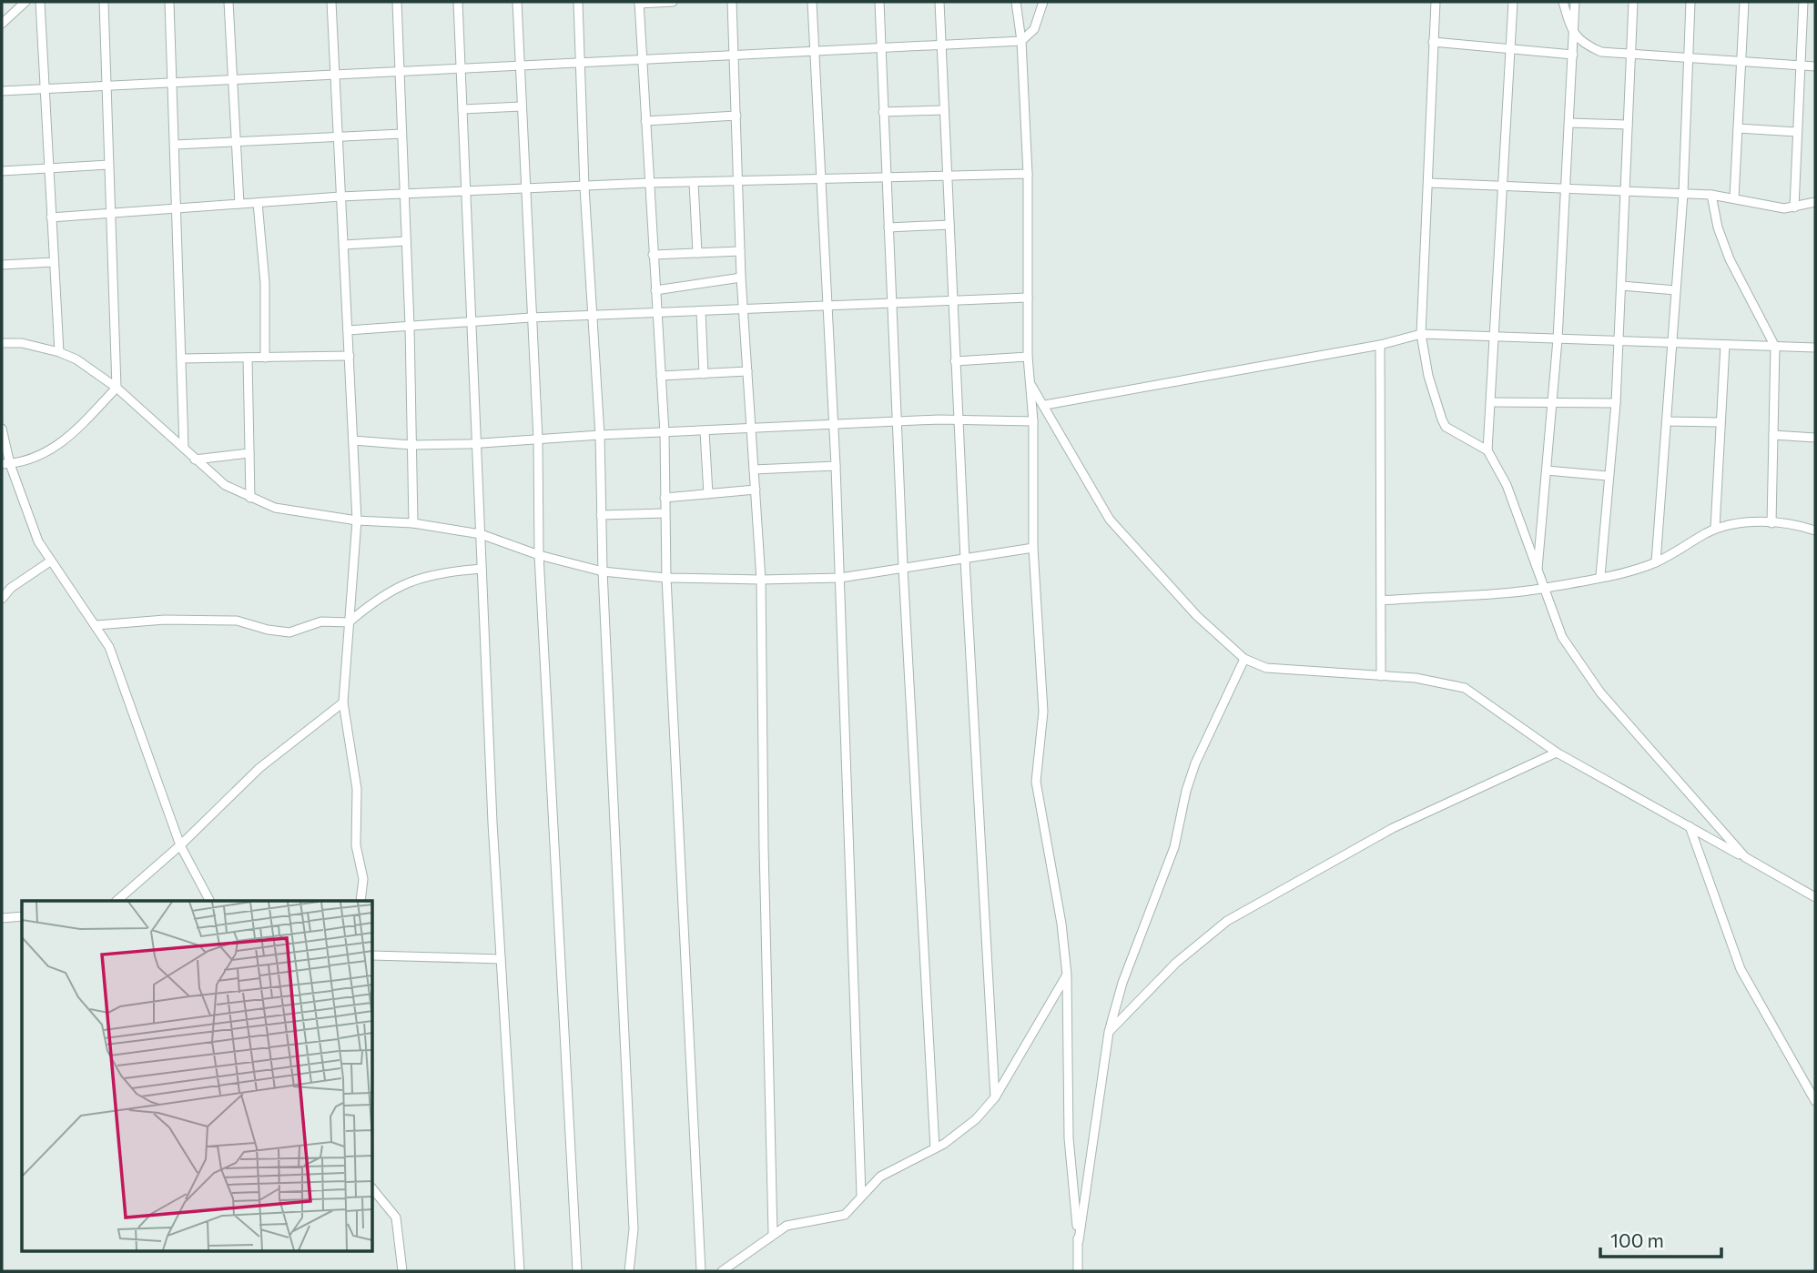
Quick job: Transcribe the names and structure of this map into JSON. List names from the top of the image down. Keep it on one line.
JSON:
{"scale_bar":"100 m"}
